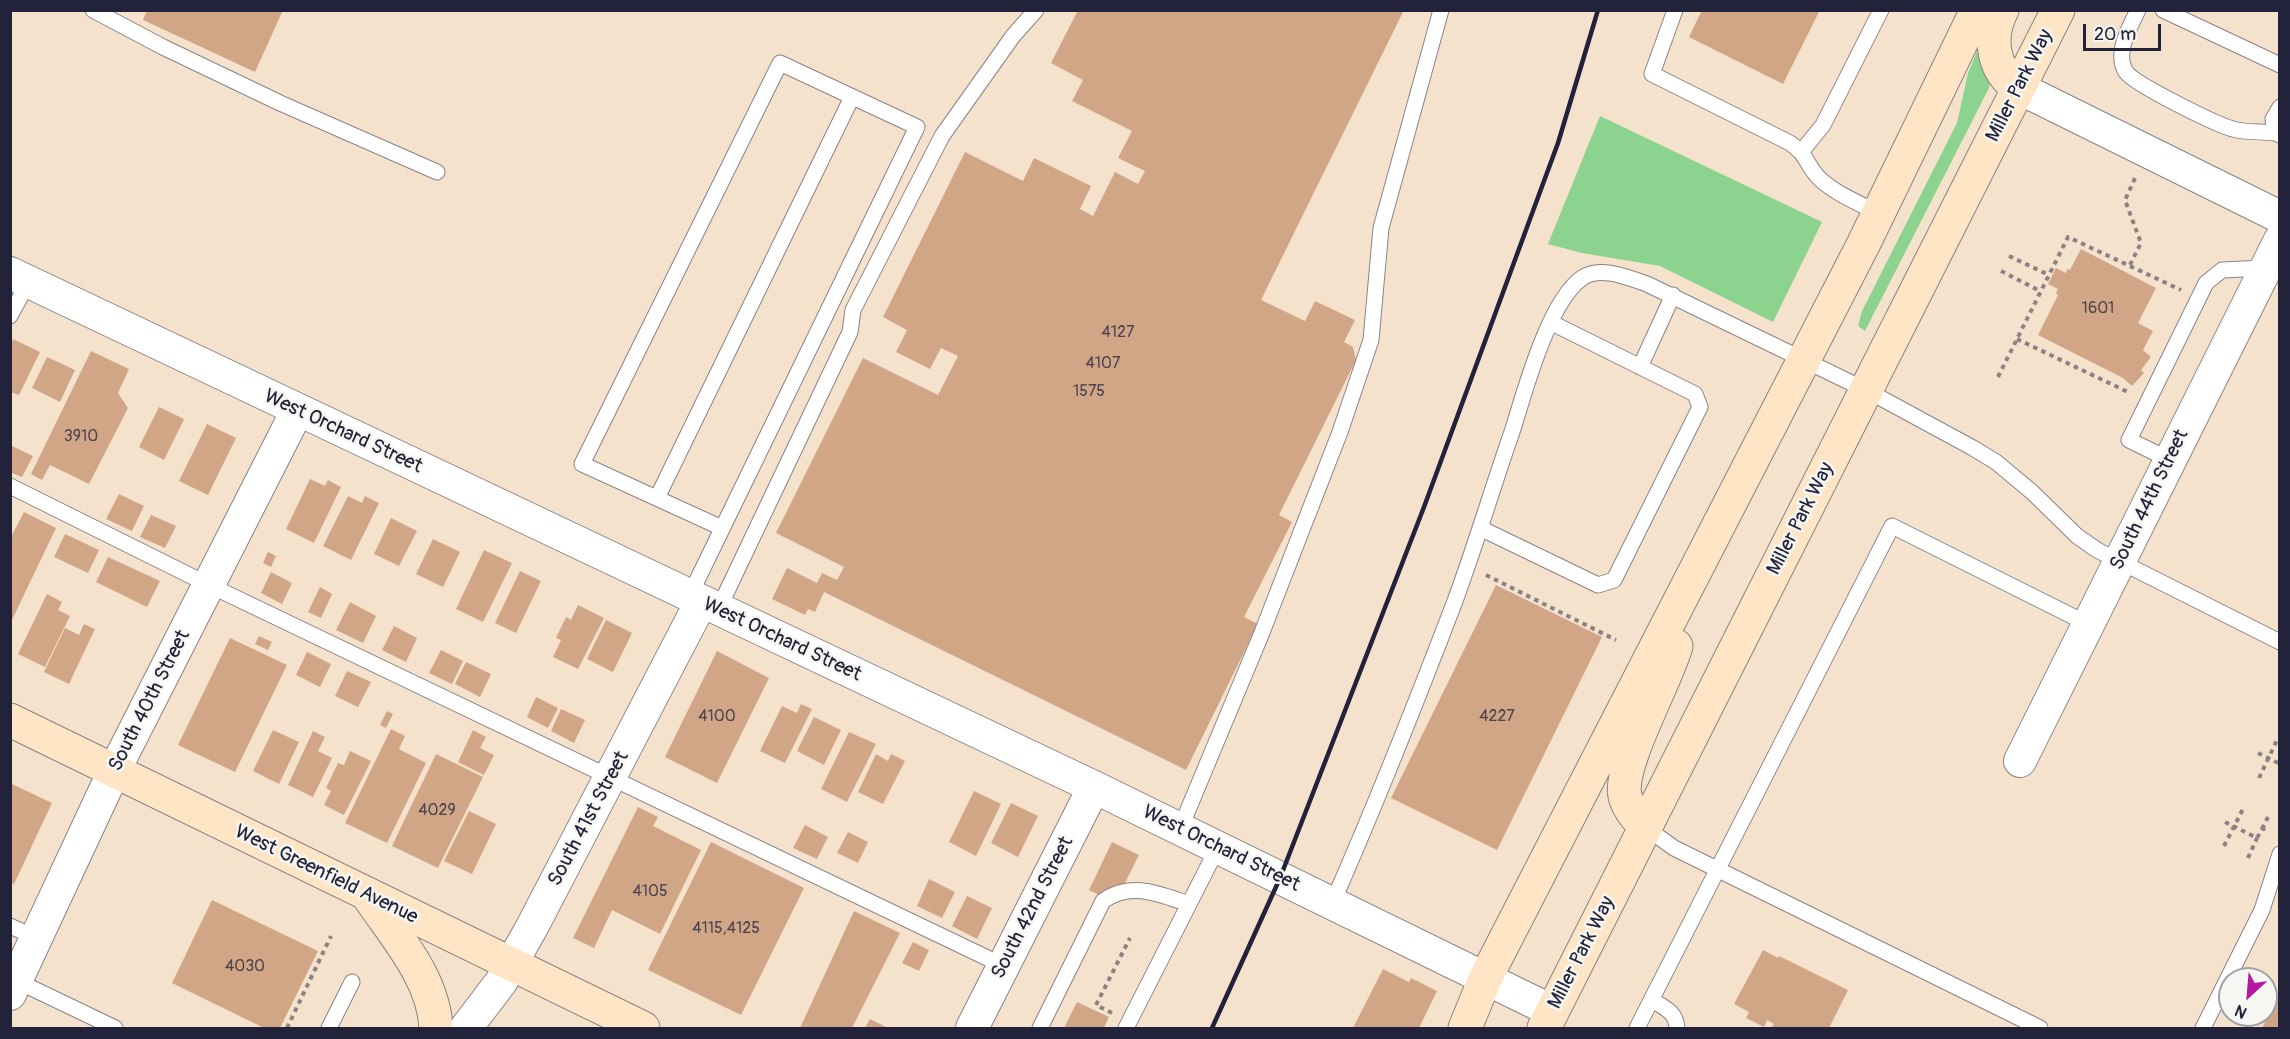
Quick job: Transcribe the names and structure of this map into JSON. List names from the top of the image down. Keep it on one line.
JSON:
{"streets":{"main road":["Miller Park Way","West Greenfield Avenue"],"street":["West Orchard Street","South 44th Street","South 40th Street","South 41st Street","South 42nd Street"]},"crossings":[["Miller Park Way","West Orchard Street"],["West Orchard Street","South 40th Street"],["West Orchard Street","South 41st Street"],["West Orchard Street","South 42nd Street"],["South 40th Street","West Greenfield Avenue"],["South 41st Street","West Greenfield Avenue"]],"house_numbers":["1601","4127","4107","1575","3910","4100","4227","4029","4105","4115,4125","4030"],"scale_bar":"20 m","north":"bottom left"}
